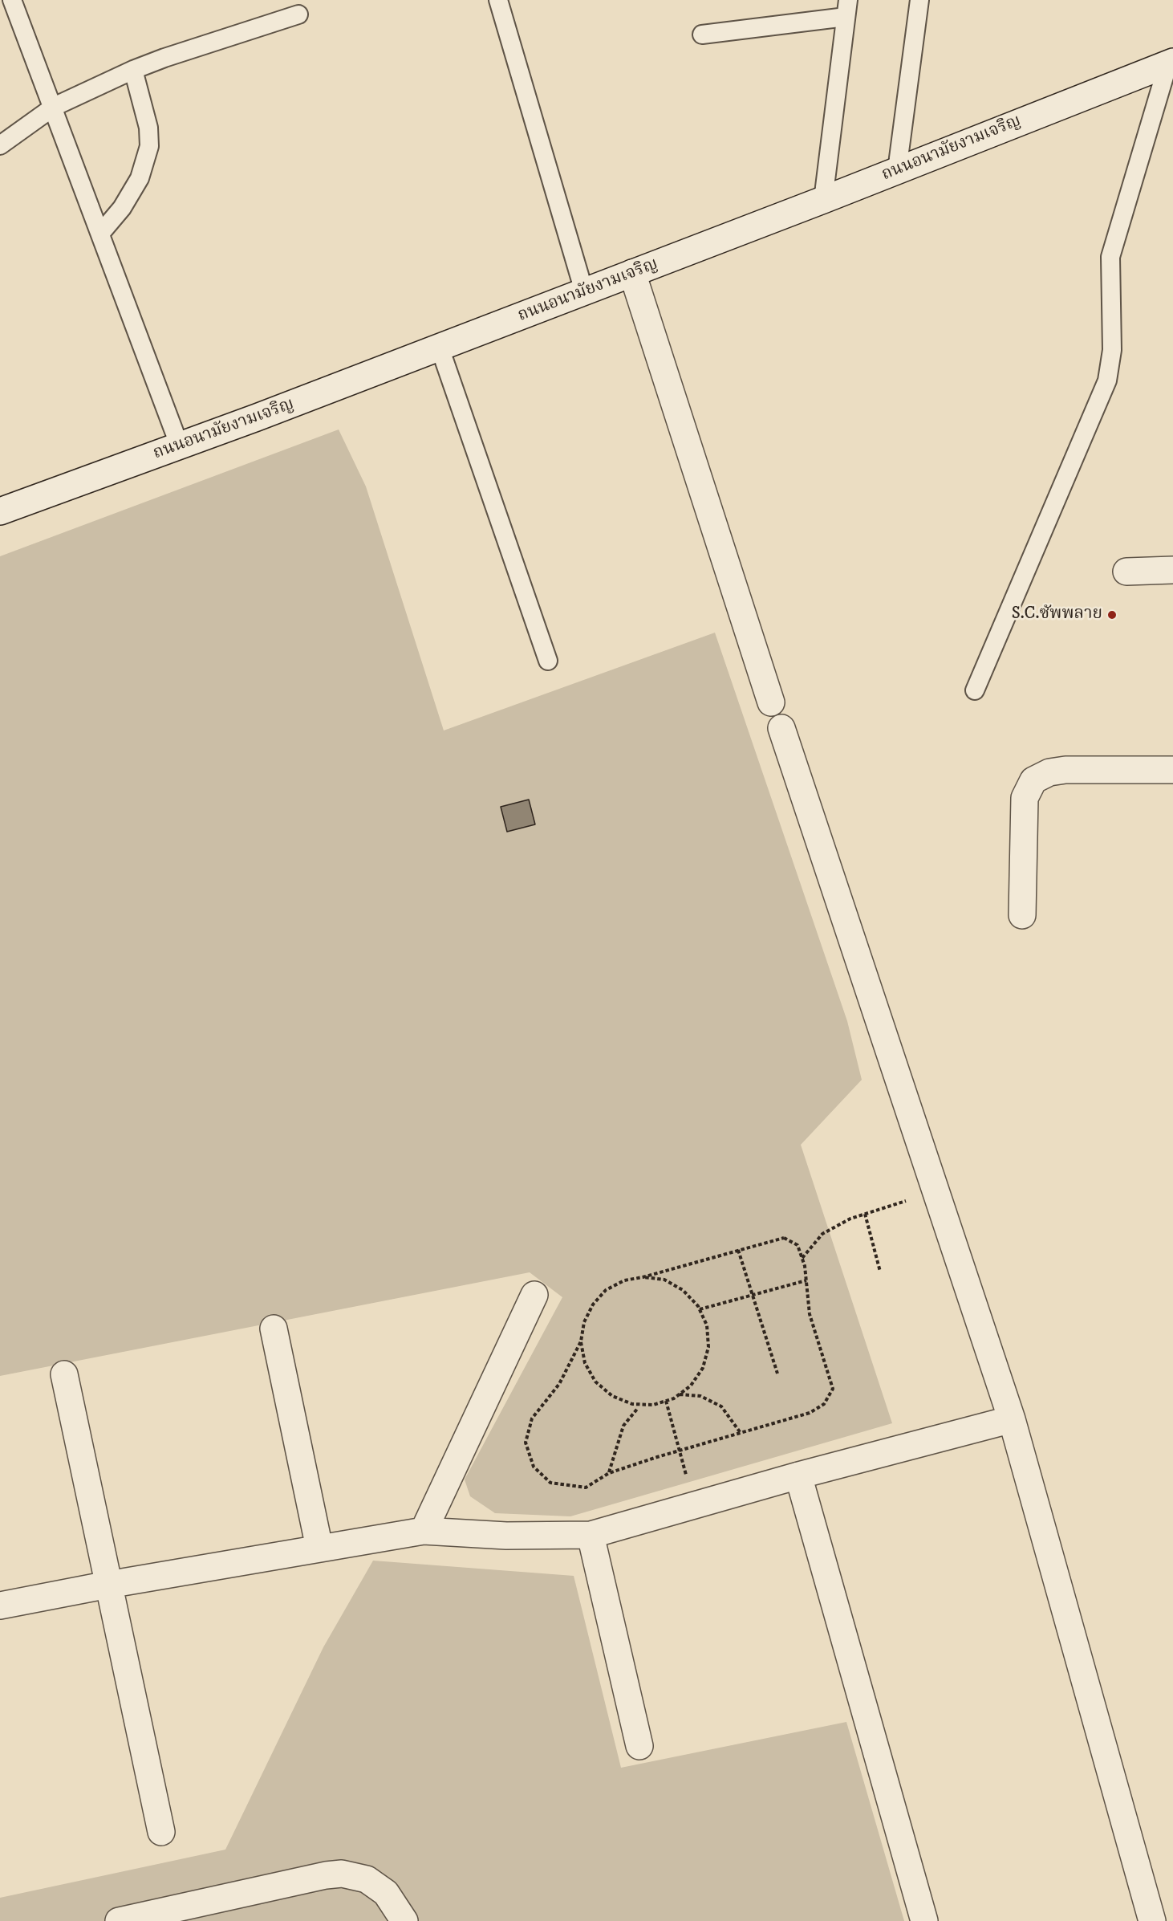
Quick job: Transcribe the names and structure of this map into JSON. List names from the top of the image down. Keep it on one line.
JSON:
{"streets":{"street":["ถนนอนามัยงามเจริญ"]},"places":["S.C.ซัพพลาย"]}
